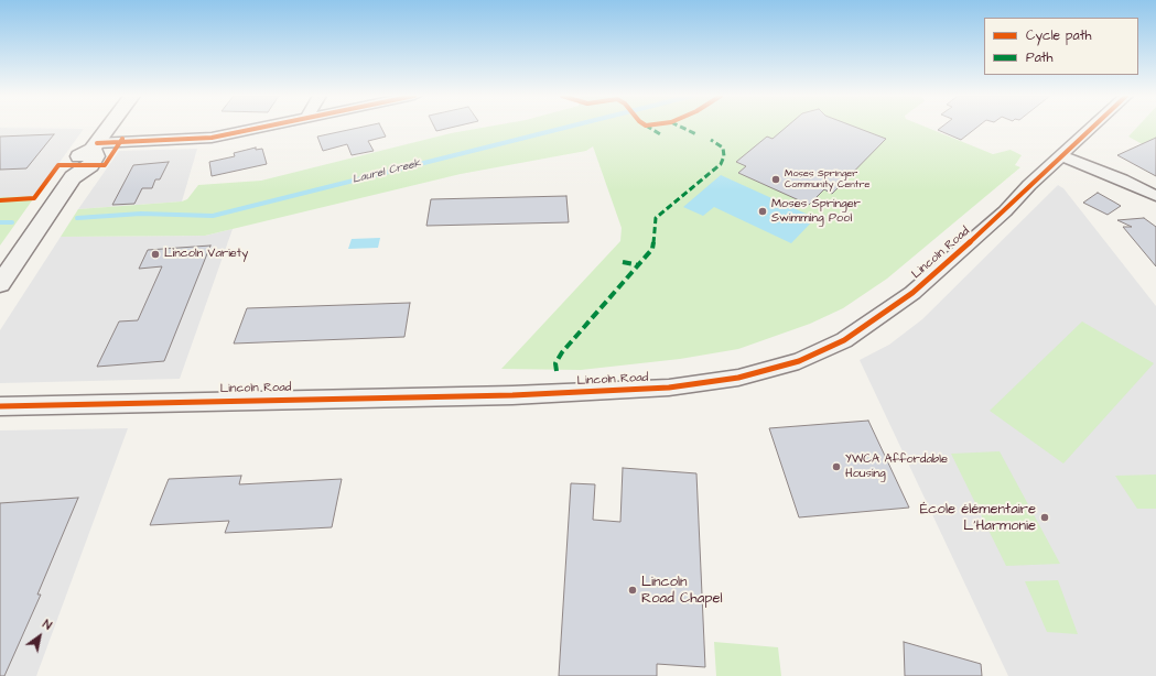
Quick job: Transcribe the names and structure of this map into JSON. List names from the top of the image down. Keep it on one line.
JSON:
{"streets":{"street":["Lincoln Road"]},"water":["Laurel Creek"],"places":["Moses Springer Community Centre","Moses Springer Swimming Pool","Lincoln Variety","YWCA Affordable Housing","École élémentaire L'Harmonie","Lincoln Road Chapel"],"legend":["Cycle path","Path"],"north":"top right"}
